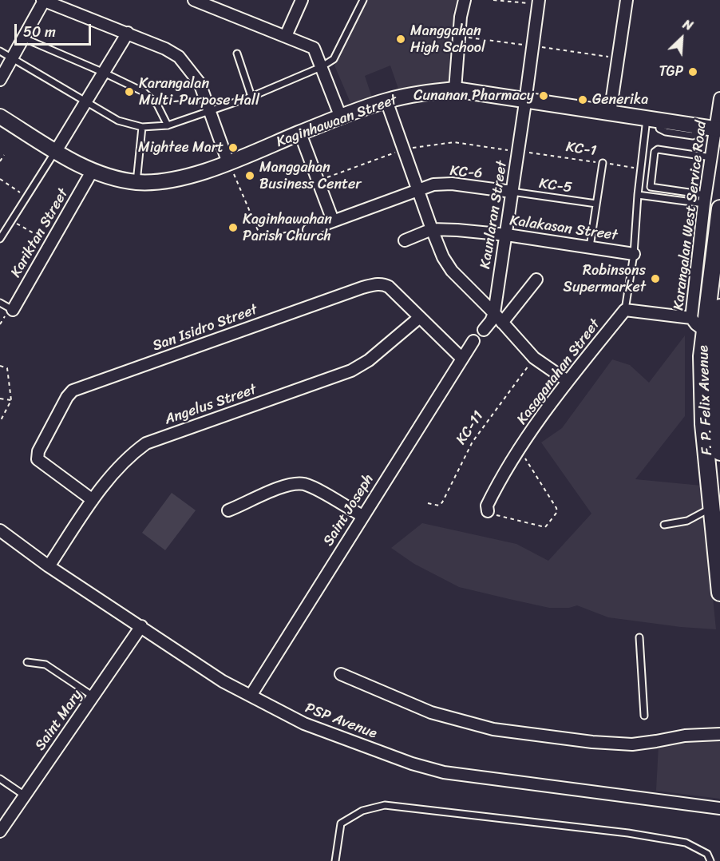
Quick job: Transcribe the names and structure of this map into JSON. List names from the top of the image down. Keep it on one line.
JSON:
{"streets":{"main road":["F. P. Felix Avenue"],"street":["Kaginhawaan Street","KC-6","Kaunlaran Street","Karangalan West Service Road","Kalakasan Street","Kariktan Street","San Isidro Street","Kasaganahan Street","Angelus Street","Saint Joseph","Saint Mary","PSP Avenue"],"lane":["KC-5"],"path":["KC-1","KC-11"]},"crossings":[["Kaginhawaan Street","Kaunlaran Street"],["Kaginhawaan Street","Karangalan West Service Road"],["Kaginhawaan Street","Kariktan Street"],["KC-1","Kaunlaran Street"],["KC-6","KC-5"],["KC-6","Kaunlaran Street"],["KC-5","Kaunlaran Street"],["Kaunlaran Street","Kalakasan Street"],["Karangalan West Service Road","F. P. Felix Avenue"],["San Isidro Street","Angelus Street"],["San Isidro Street","Saint Joseph"],["Angelus Street","PSP Avenue"],["Saint Joseph","PSP Avenue"],["Saint Mary","PSP Avenue"]],"places":["Manggahan High School","TGP","Karangalan Multi-Purpose Hall","Cunanan Pharmacy","Generika","Mightee Mart","Manggahan Business Center","Kaginhawahan Parish Church","Robinsons Supermarket"],"scale_bar":"50 m","north":"top right"}
